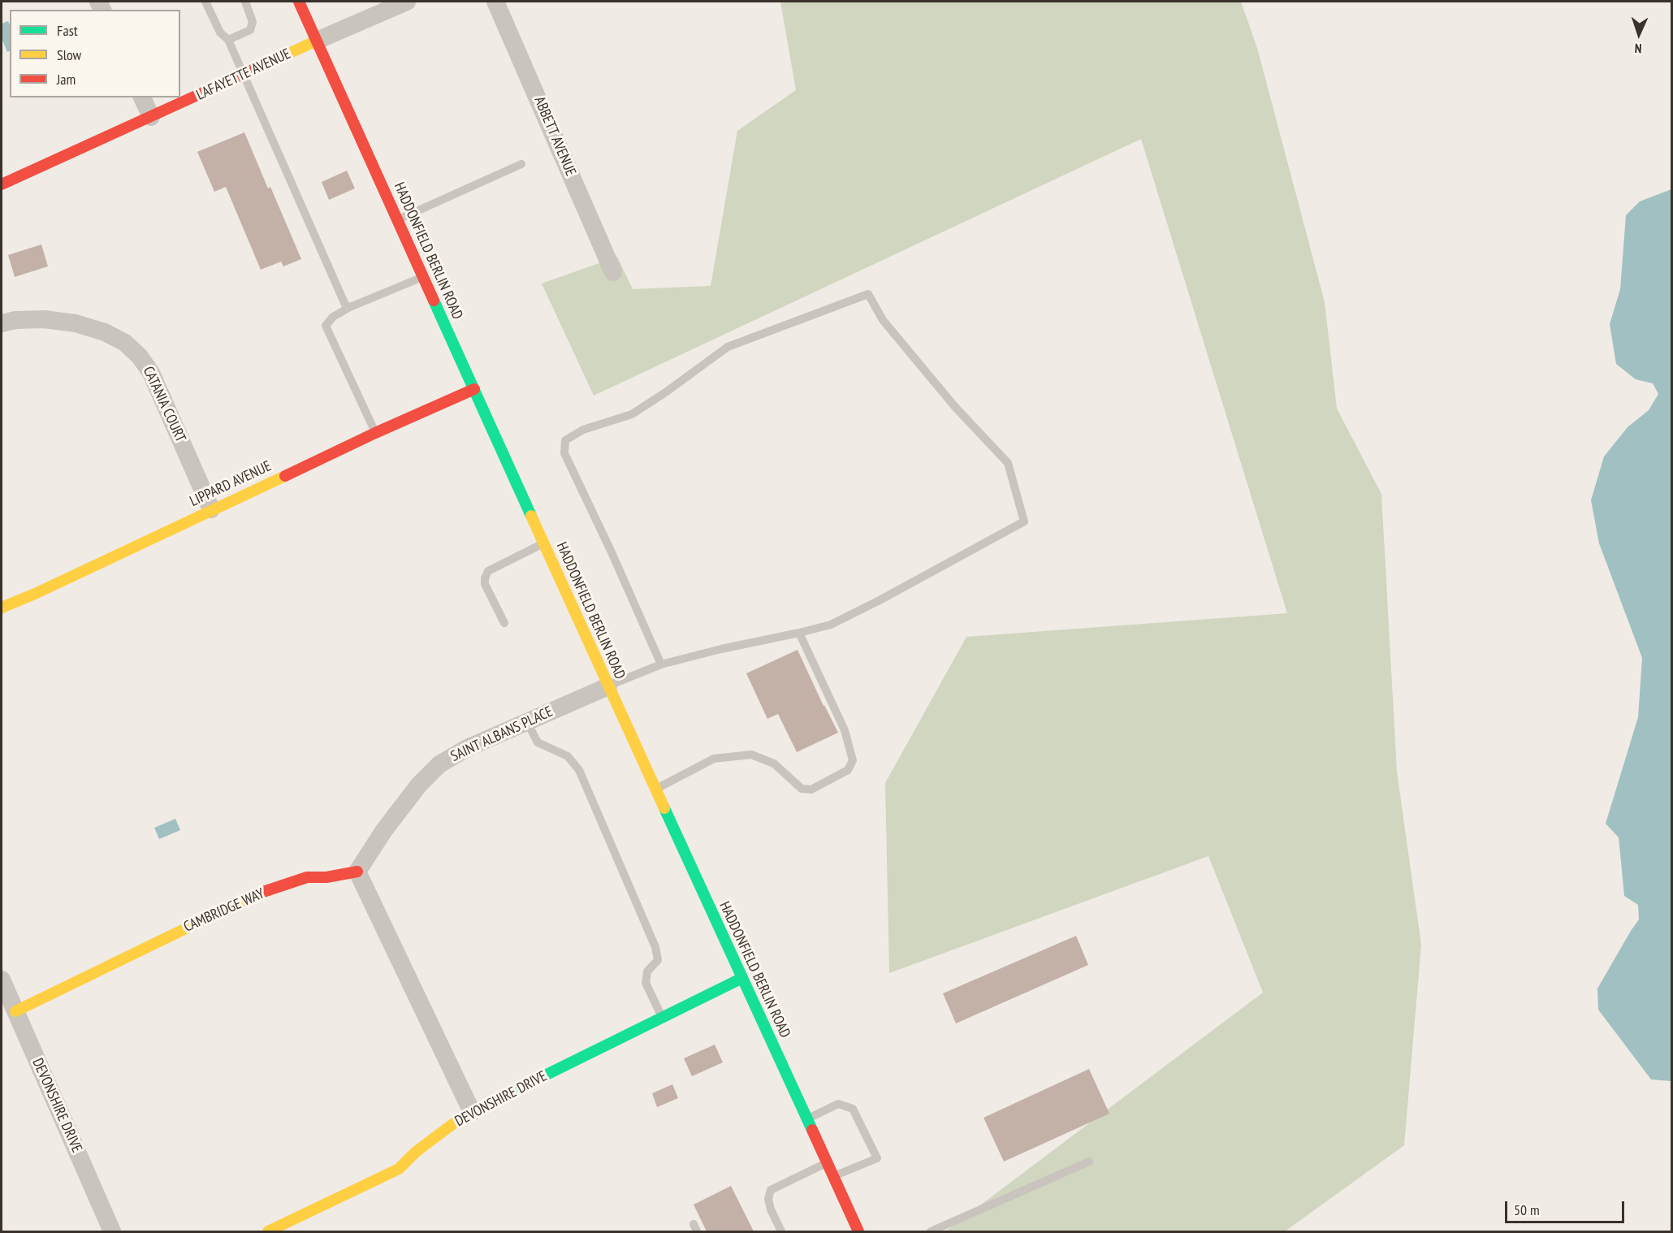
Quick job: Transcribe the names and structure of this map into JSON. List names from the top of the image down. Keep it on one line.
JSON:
{"streets":{"street":["LAFAYETTE AVENUE","ABBETT AVENUE","HADDONFIELD BERLIN ROAD","CATANIA COURT","LIPPARD AVENUE","SAINT ALBANS PLACE","CAMBRIDGE WAY","DEVONSHIRE DRIVE"]},"crossings":[["LAFAYETTE AVENUE","HADDONFIELD BERLIN ROAD"],["HADDONFIELD BERLIN ROAD","LIPPARD AVENUE"],["HADDONFIELD BERLIN ROAD","SAINT ALBANS PLACE"],["HADDONFIELD BERLIN ROAD","DEVONSHIRE DRIVE"],["CATANIA COURT","LIPPARD AVENUE"],["SAINT ALBANS PLACE","CAMBRIDGE WAY"],["CAMBRIDGE WAY","DEVONSHIRE DRIVE"]],"legend":["Fast","Slow","Jam"],"scale_bar":"50 m","north":"bottom"}
